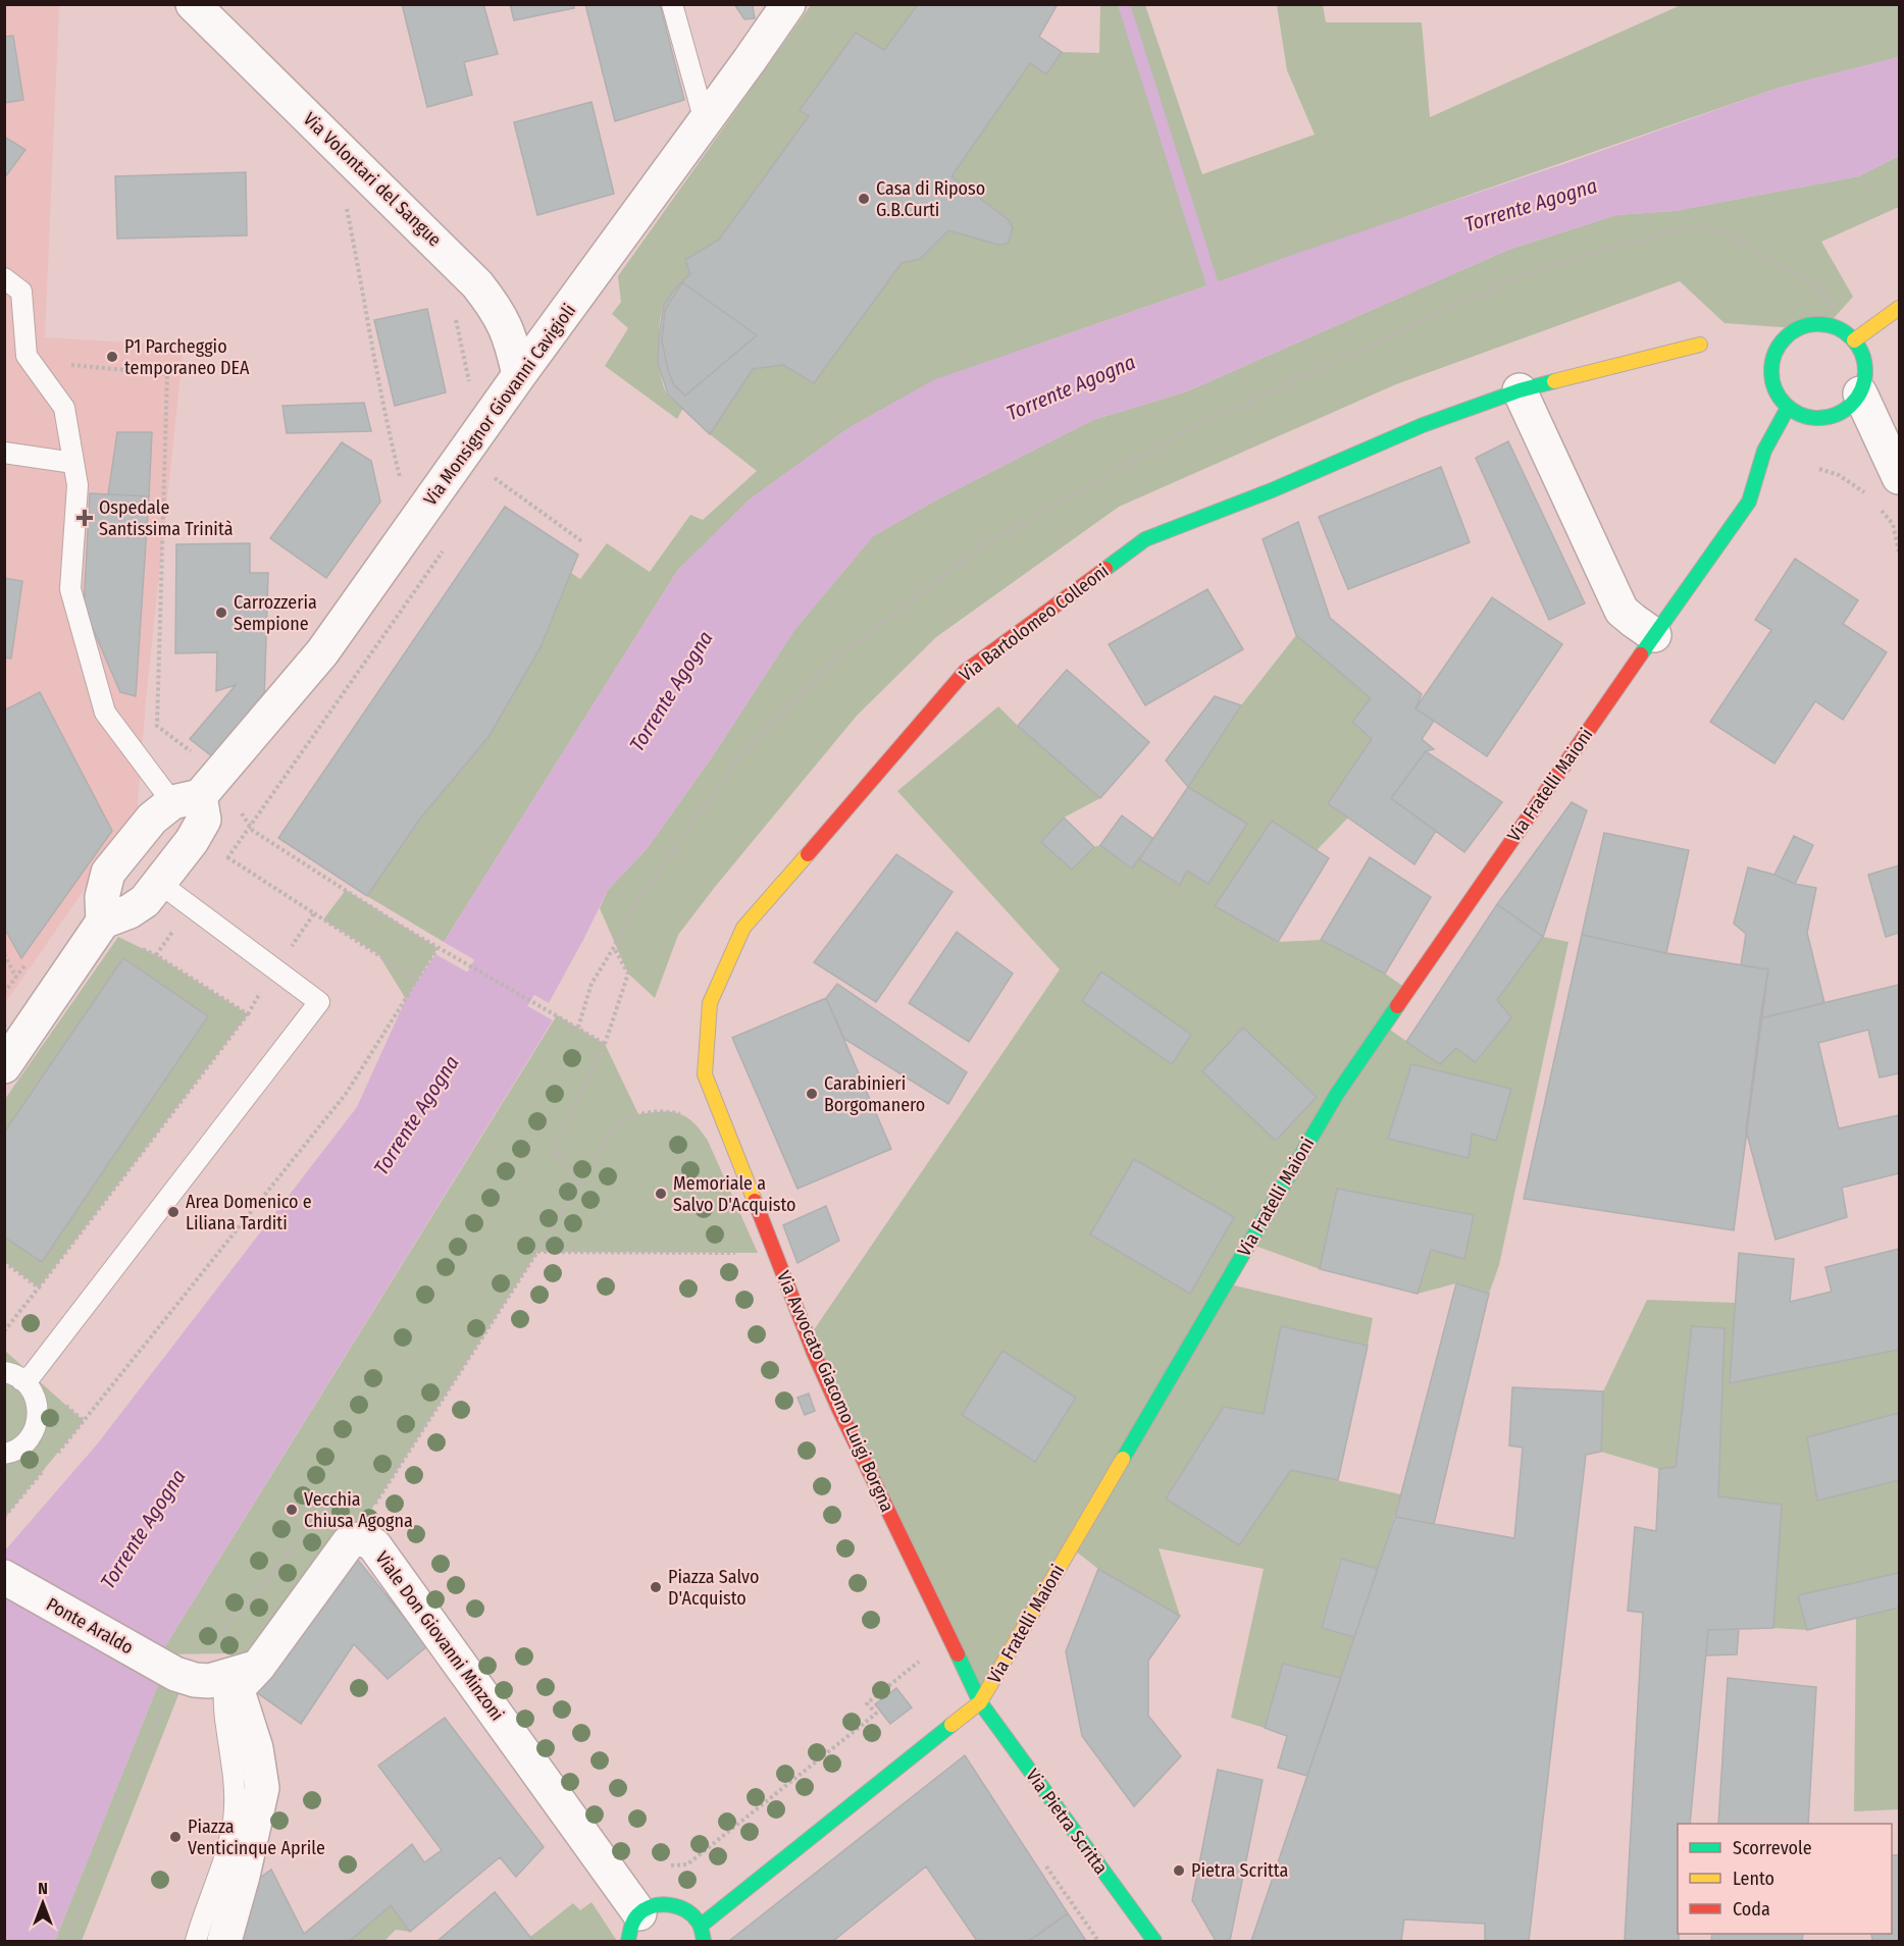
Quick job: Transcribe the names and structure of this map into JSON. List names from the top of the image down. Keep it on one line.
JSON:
{"streets":{"main road":["Via Bartolomeo Colleoni","Via Fratelli Maioni","Via Avvocato Giacomo Luigi Borgna","Via Pietra Scritta"],"street":["Via Volontari del Sangue","Via Monsignor Giovanni Cavigioli","Ponte Araldo","Viale Don Giovanni Minzoni"]},"crossings":[["Via Volontari del Sangue","Via Monsignor Giovanni Cavigioli"],["Via Bartolomeo Colleoni","Via Avvocato Giacomo Luigi Borgna"],["Via Fratelli Maioni","Via Avvocato Giacomo Luigi Borgna"],["Via Fratelli Maioni","Via Pietra Scritta"],["Via Avvocato Giacomo Luigi Borgna","Via Pietra Scritta"]],"water":["Torrente Agogna"],"places":{"other":["Casa di Riposo G.B.Curti","P1 Parcheggio temporaneo DEA","Carrozzeria Sempione","Carabinieri Borgomanero","Memoriale a Salvo D'Acquisto","Area Domenico e Liliana Tarditi","Vecchia Chiusa Agogna","Piazza Salvo D'Acquisto","Piazza Venticinque Aprile","Pietra Scritta"],"health":["Ospedale Santissima Trinità"]},"legend":["Scorrevole","Lento","Coda"],"north":"top"}
